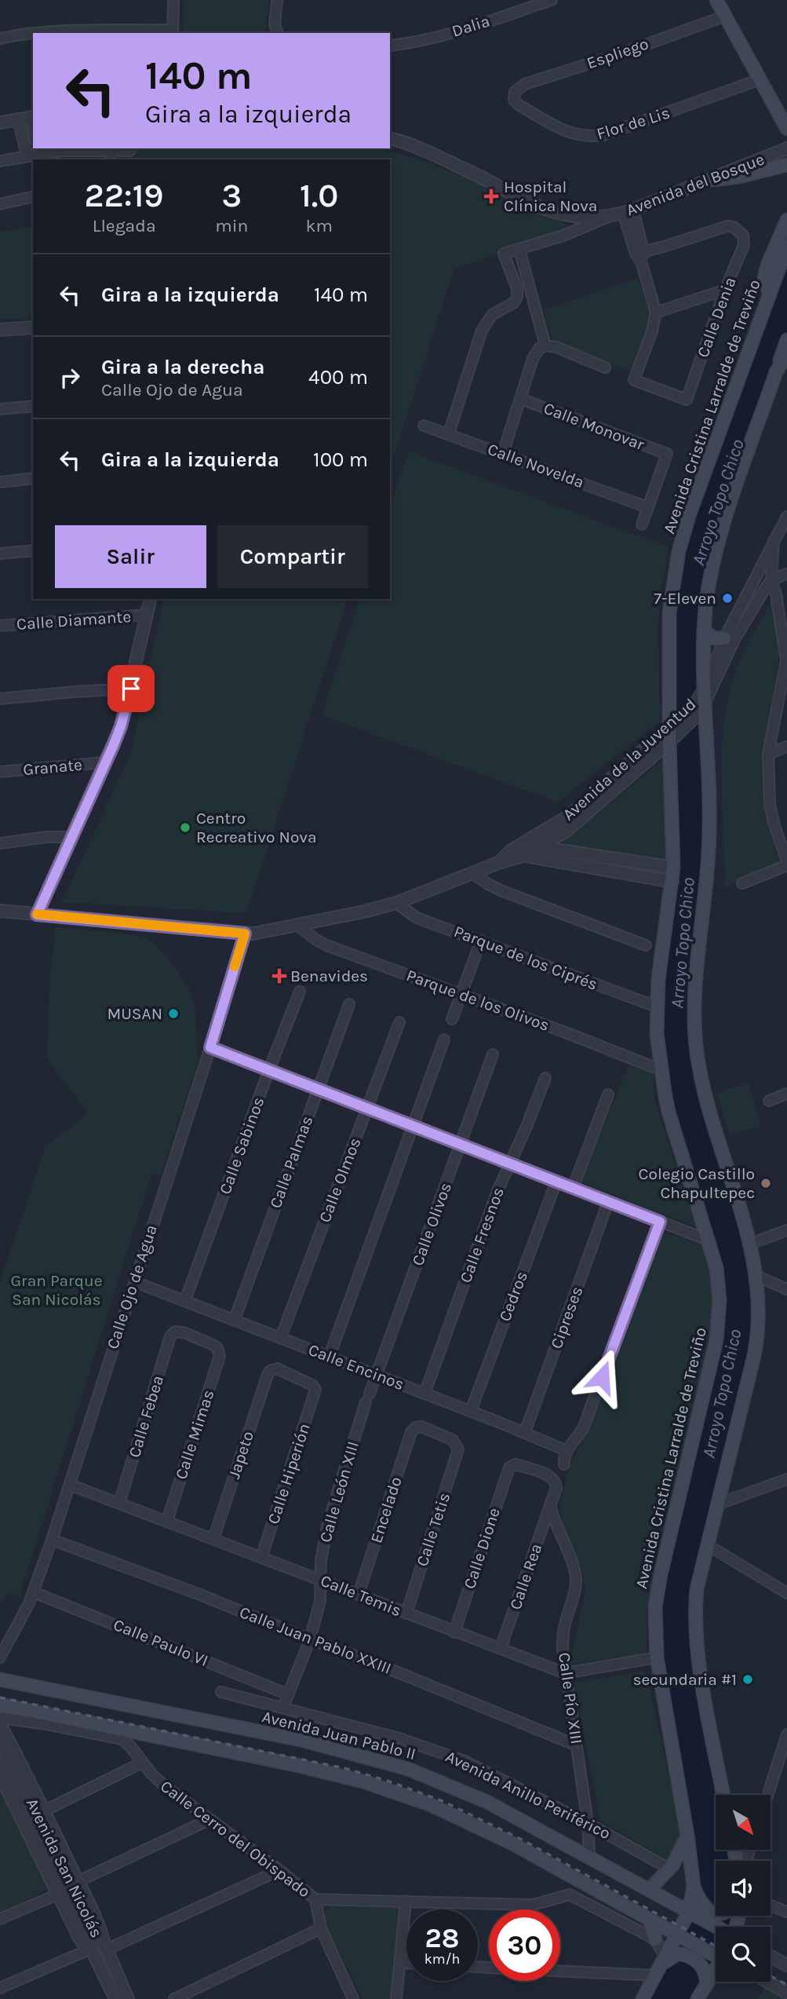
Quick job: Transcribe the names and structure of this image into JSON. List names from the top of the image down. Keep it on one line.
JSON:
{"streets":{"main road":["Avenida Cristina Larralde de Treviño","Avenida Juan Pablo II"],"street":["Dalia","Espliego","Flor de Lis","Avenida del Bosque","Calle Denia","Calle Monovar","Calle Novelda","Calle Diamante","Avenida de la Juventud","Granate","Parque de los Ciprés","Parque de los Olivos","Calle Sabinos","Calle Palmas","Calle Olmos","Calle Olivos","Calle Fresnos","Calle Ojo de Agua","Cedros","Cipreses","Calle Encinos","Calle Febea","Calle Mimas","Japeto","Calle Hiperión","Calle León XIII","Encelado","Calle Tetis","Calle Dione","Calle Rea","Calle Temis","Calle Juan Pablo XXIII","Calle Paulo VI","Calle Pío XIII","Avenida Anillo Periférico","Calle Cerro del Obispado","Avenida San Nicolás"]},"crossings":[["Espliego","Flor de Lis"],["Avenida Cristina Larralde de Treviño","Avenida de la Juventud"],["Avenida Cristina Larralde de Treviño","Parque de los Ciprés"],["Avenida Cristina Larralde de Treviño","Parque de los Olivos"],["Avenida Cristina Larralde de Treviño","Avenida Juan Pablo II"],["Calle Monovar","Calle Novelda"],["Avenida de la Juventud","Parque de los Ciprés"],["Avenida de la Juventud","Parque de los Olivos"],["Avenida de la Juventud","Calle Ojo de Agua"],["Calle Sabinos","Calle Encinos"],["Calle Palmas","Calle Encinos"],["Calle Olmos","Calle Encinos"],["Calle Olivos","Calle Encinos"],["Calle Olivos","Calle León XIII"],["Calle Fresnos","Calle Encinos"],["Calle Ojo de Agua","Calle Temis"],["Calle Ojo de Agua","Calle Juan Pablo XXIII"],["Calle Ojo de Agua","Calle Paulo VI"],["Cedros","Calle Encinos"],["Cipreses","Calle Encinos"],["Calle Febea","Calle Mimas"],["Calle Febea","Calle Temis"],["Calle Mimas","Calle Temis"],["Japeto","Calle Hiperión"],["Japeto","Calle Temis"],["Calle Hiperión","Calle Temis"],["Calle León XIII","Calle Temis"],["Calle León XIII","Calle Juan Pablo XXIII"],["Calle León XIII","Calle Paulo VI"],["Calle León XIII","Avenida Anillo Periférico"],["Encelado","Calle Tetis"],["Encelado","Calle Temis"],["Calle Tetis","Calle Temis"],["Calle Dione","Calle Rea"],["Calle Dione","Calle Temis"],["Calle Dione","Calle Pío XIII"],["Calle Rea","Calle Temis"],["Calle Rea","Calle Pío XIII"],["Calle Temis","Calle Pío XIII"],["Calle Juan Pablo XXIII","Calle Pío XIII"],["Calle Pío XIII","Avenida Juan Pablo II"],["Calle Pío XIII","Avenida Anillo Periférico"]],"water":["Arroyo Topo Chico"],"parks":["Gran Parque San Nicolás"],"places":{"health":["Hospital Clínica Nova","Benavides"],"other":["7-Eleven","Centro Recreativo Nova","MUSAN","Colegio Castillo Chapultepec","secundaria #1"]},"north":"bottom right","page":{"turn":["140 m","Gira a la izquierda"],"eta":["22:19","Llegada","3","min","1.0","km"],"list":[{"name":"Gira a la izquierda","value":"140 m"},{"name":"Gira a la derecha","note":"Calle Ojo de Agua","value":"400 m"},{"name":"Gira a la izquierda","value":"100 m"}],"buttons":["Salir","Compartir"],"speed":"28 km/h","limit":"30"}}
